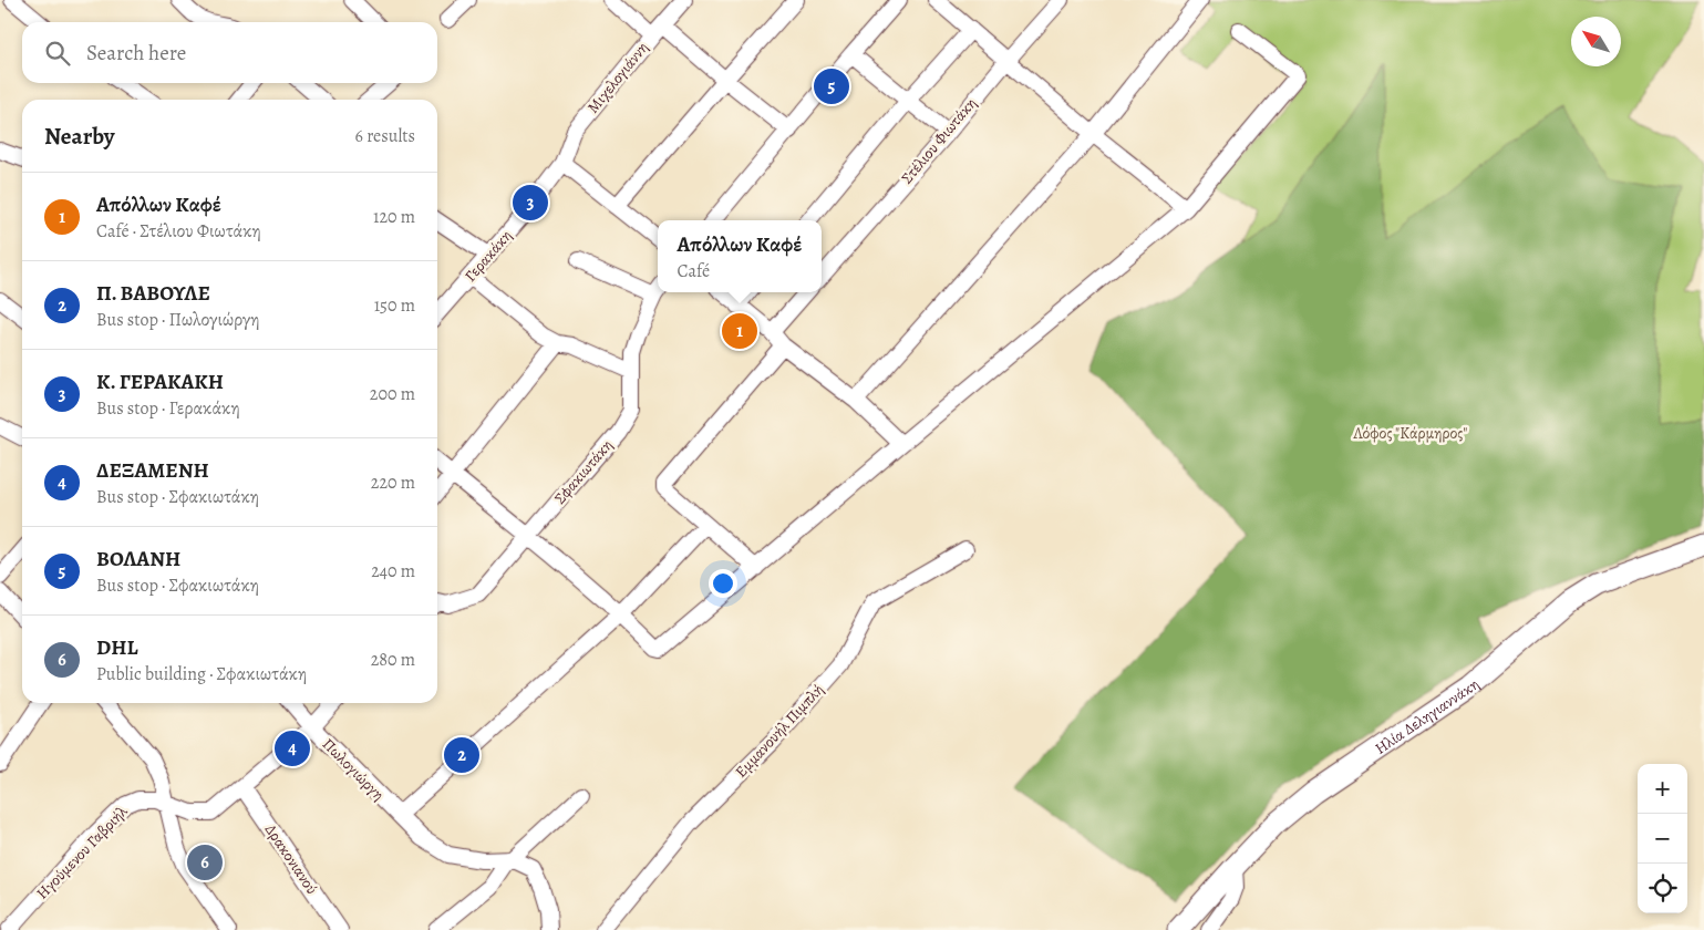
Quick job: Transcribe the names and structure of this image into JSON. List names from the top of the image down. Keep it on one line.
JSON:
{"streets":{"street":["Μιχελογιάννη","Στέλιου Φιωτάκη","Γερακάκη","Σφακιωτάκη","Ηλία Δεληγιαννάκη","Εµµανουήλ Πιµπλή","Πωλογιώργη","Ηγούμενου Γαβριήλ","Δρακονιανού"]},"crossings":[["Μιχελογιάννη","Γερακάκη"]],"parks":["Λόφος \"Κάρμηρος\""],"north":"top left","page":{"search":"Search here","pins":["5","3","1","4","2","6"],"heading":["Nearby","6 results"],"list":[{"mark":"1","name":"Απόλλων Καφέ","note":"Café · Στέλιου Φιωτάκη","value":"120 m"},{"mark":"2","name":"Π. ΒΑΒΟΥΛΕ","note":"Bus stop · Πωλογιώργη","value":"150 m"},{"mark":"3","name":"Κ. ΓΕΡΑΚΑΚΗ","note":"Bus stop · Γερακάκη","value":"200 m"},{"mark":"4","name":"ΔΕΞΑΜΕΝΗ","note":"Bus stop · Σφακιωτάκη","value":"220 m"},{"mark":"5","name":"ΒΟΛΑΝΗ","note":"Bus stop · Σφακιωτάκη","value":"240 m"},{"mark":"6","name":"DHL","note":"Public building · Σφακιωτάκη","value":"280 m"}],"popup":["Απόλλων Καφέ","Café"],"map_buttons":["+","−"]}}
